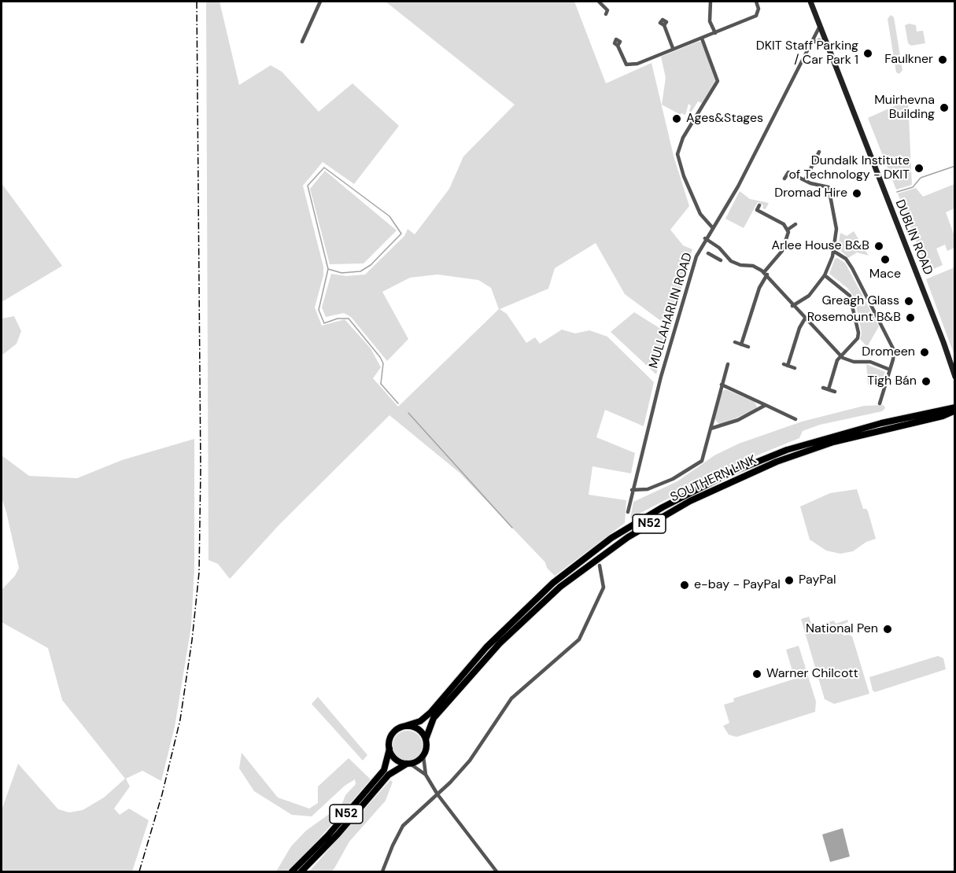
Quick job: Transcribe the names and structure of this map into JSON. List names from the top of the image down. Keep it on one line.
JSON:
{"streets":{"main road":["DUBLIN ROAD","SOUTHERN LINK","N52"],"street":["MULLAHARLIN ROAD"]},"crossings":[["DUBLIN ROAD","MULLAHARLIN ROAD"],["SOUTHERN LINK","N52"]],"places":["DKIT Staff Parking / Car Park 1","Faulkner","Muirhevna Building","Ages&Stages","Dundalk Institute of Technology - DKIT","Dromad Hire","Arlee House B&B","Mace","Greagh Glass","Rosemount B&B","Dromeen","Tigh Bán","PayPal","e-bay - PayPal","National Pen","Warner Chilcott"]}
